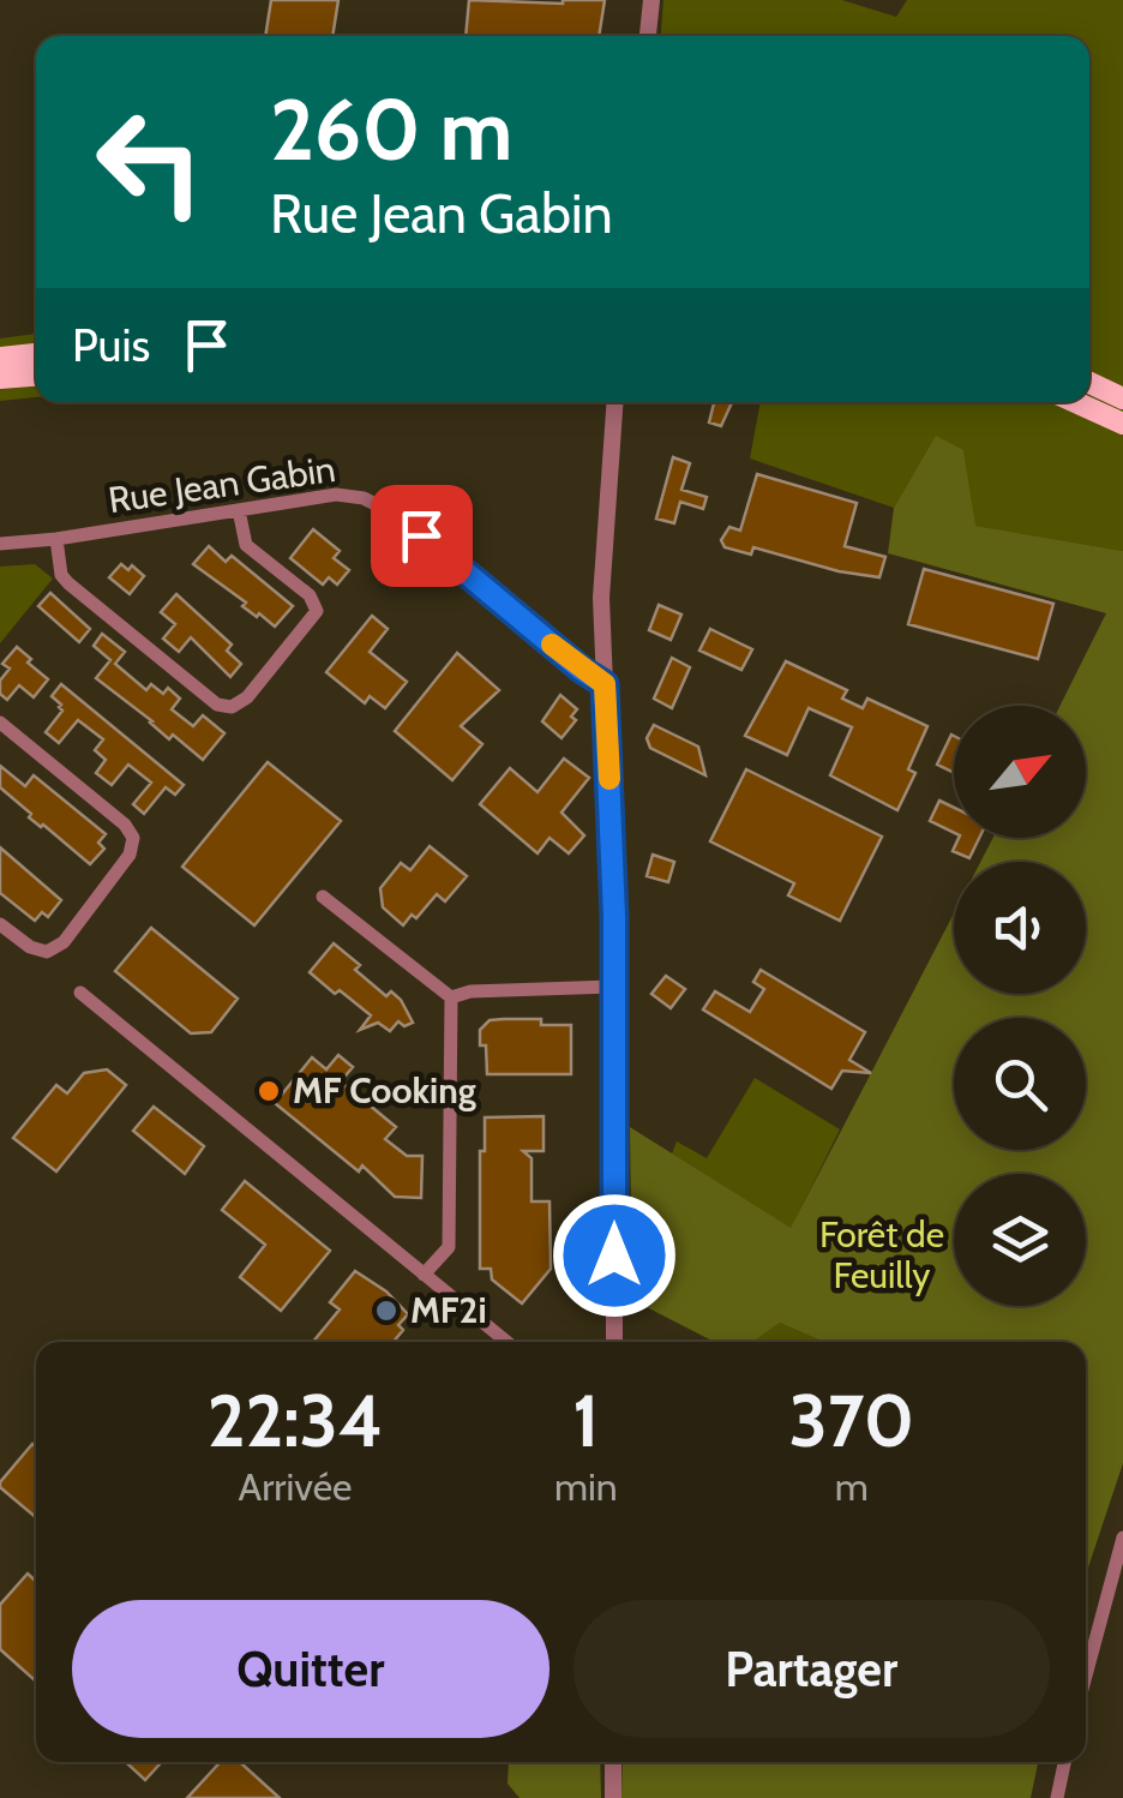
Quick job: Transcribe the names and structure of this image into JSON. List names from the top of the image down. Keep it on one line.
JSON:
{"streets":{"street":["Rue Jean Gabin"]},"parks":["Forêt de Feuilly"],"places":["MF Cooking","MF2i"],"north":"top right","page":{"turn":["260 m","Rue Jean Gabin"],"then":"Puis","eta":["22:34","Arrivée","1","min","370","m"],"buttons":["Quitter","Partager"]}}
